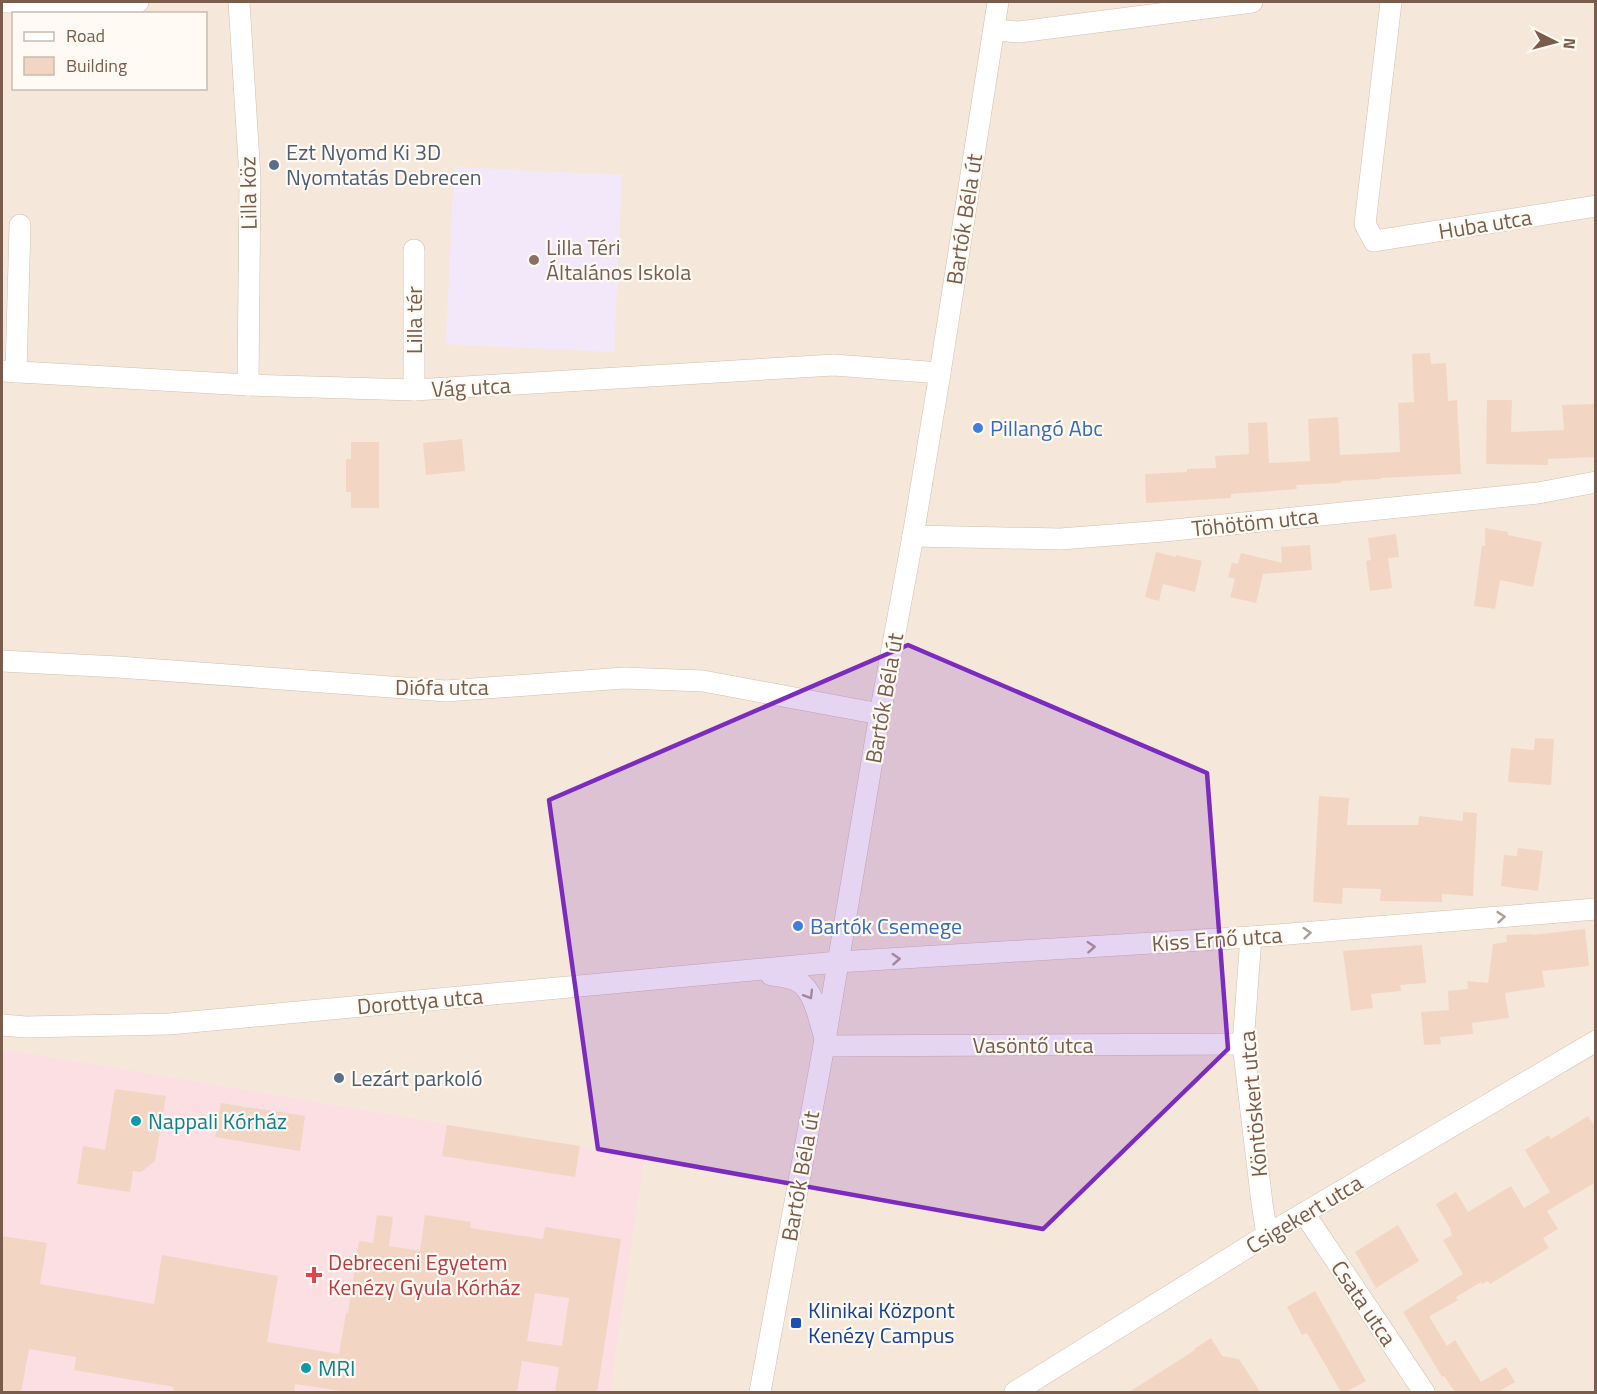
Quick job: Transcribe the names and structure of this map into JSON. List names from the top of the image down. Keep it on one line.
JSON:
{"streets":{"street":["Lilla köz","Bartók Béla út","Huba utca","Lilla tér","Vág utca","Töhötöm utca","Diófa utca","Kiss Ernő utca","Dorottya utca","Vasöntő utca","Köntöskert utca","Csigekert utca","Csata utca"]},"crossings":[["Lilla köz","Vág utca"],["Bartók Béla út","Vág utca"],["Bartók Béla út","Töhötöm utca"],["Bartók Béla út","Diófa utca"],["Bartók Béla út","Kiss Ernő utca"],["Bartók Béla út","Dorottya utca"],["Bartók Béla út","Vasöntő utca"],["Lilla tér","Vág utca"],["Kiss Ernő utca","Dorottya utca"],["Kiss Ernő utca","Köntöskert utca"],["Vasöntő utca","Köntöskert utca"],["Köntöskert utca","Csigekert utca"],["Csigekert utca","Csata utca"]],"one_way":["Kiss Ernő utca"],"places":{"other":["Ezt Nyomd Ki 3D Nyomtatás Debrecen","Lilla Téri Általános Iskola","Pillangó Abc","Bartók Csemege","Lezárt parkoló","Nappali Kórház","MRI"],"health":["Debreceni Egyetem Kenézy Gyula Kórház"],"transit":["Klinikai Központ Kenézy Campus"]},"legend":["Road","Building"],"north":"right"}
